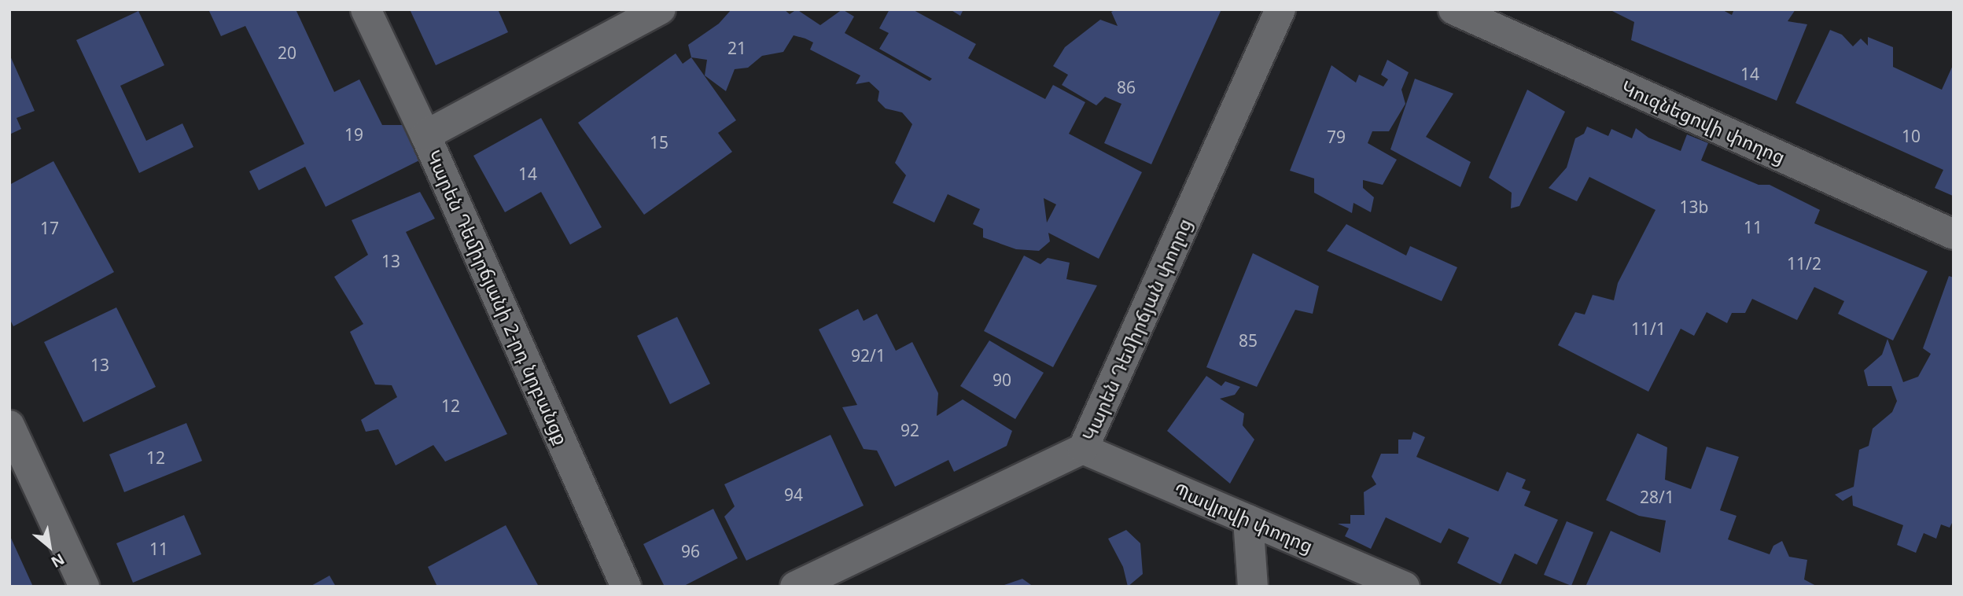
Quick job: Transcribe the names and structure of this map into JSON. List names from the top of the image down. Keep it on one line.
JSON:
{"streets":{"street":["Կուզնեցովի փողոց","Կարեն Դեմիրճյանի 2-րդ նրբանցք","Կարեն Դեմիրճյան փողոց","Պավլովի փողոց"]},"crossings":[["Կարեն Դեմիրճյան փողոց","Պավլովի փողոց"]],"house_numbers":["21","20","14","86","19","10","79","15","14","13b","11","17","13","11/2","11/1","85","92/1","13","90","12","92","12","94","28/1","11","96"],"north":"bottom right"}
